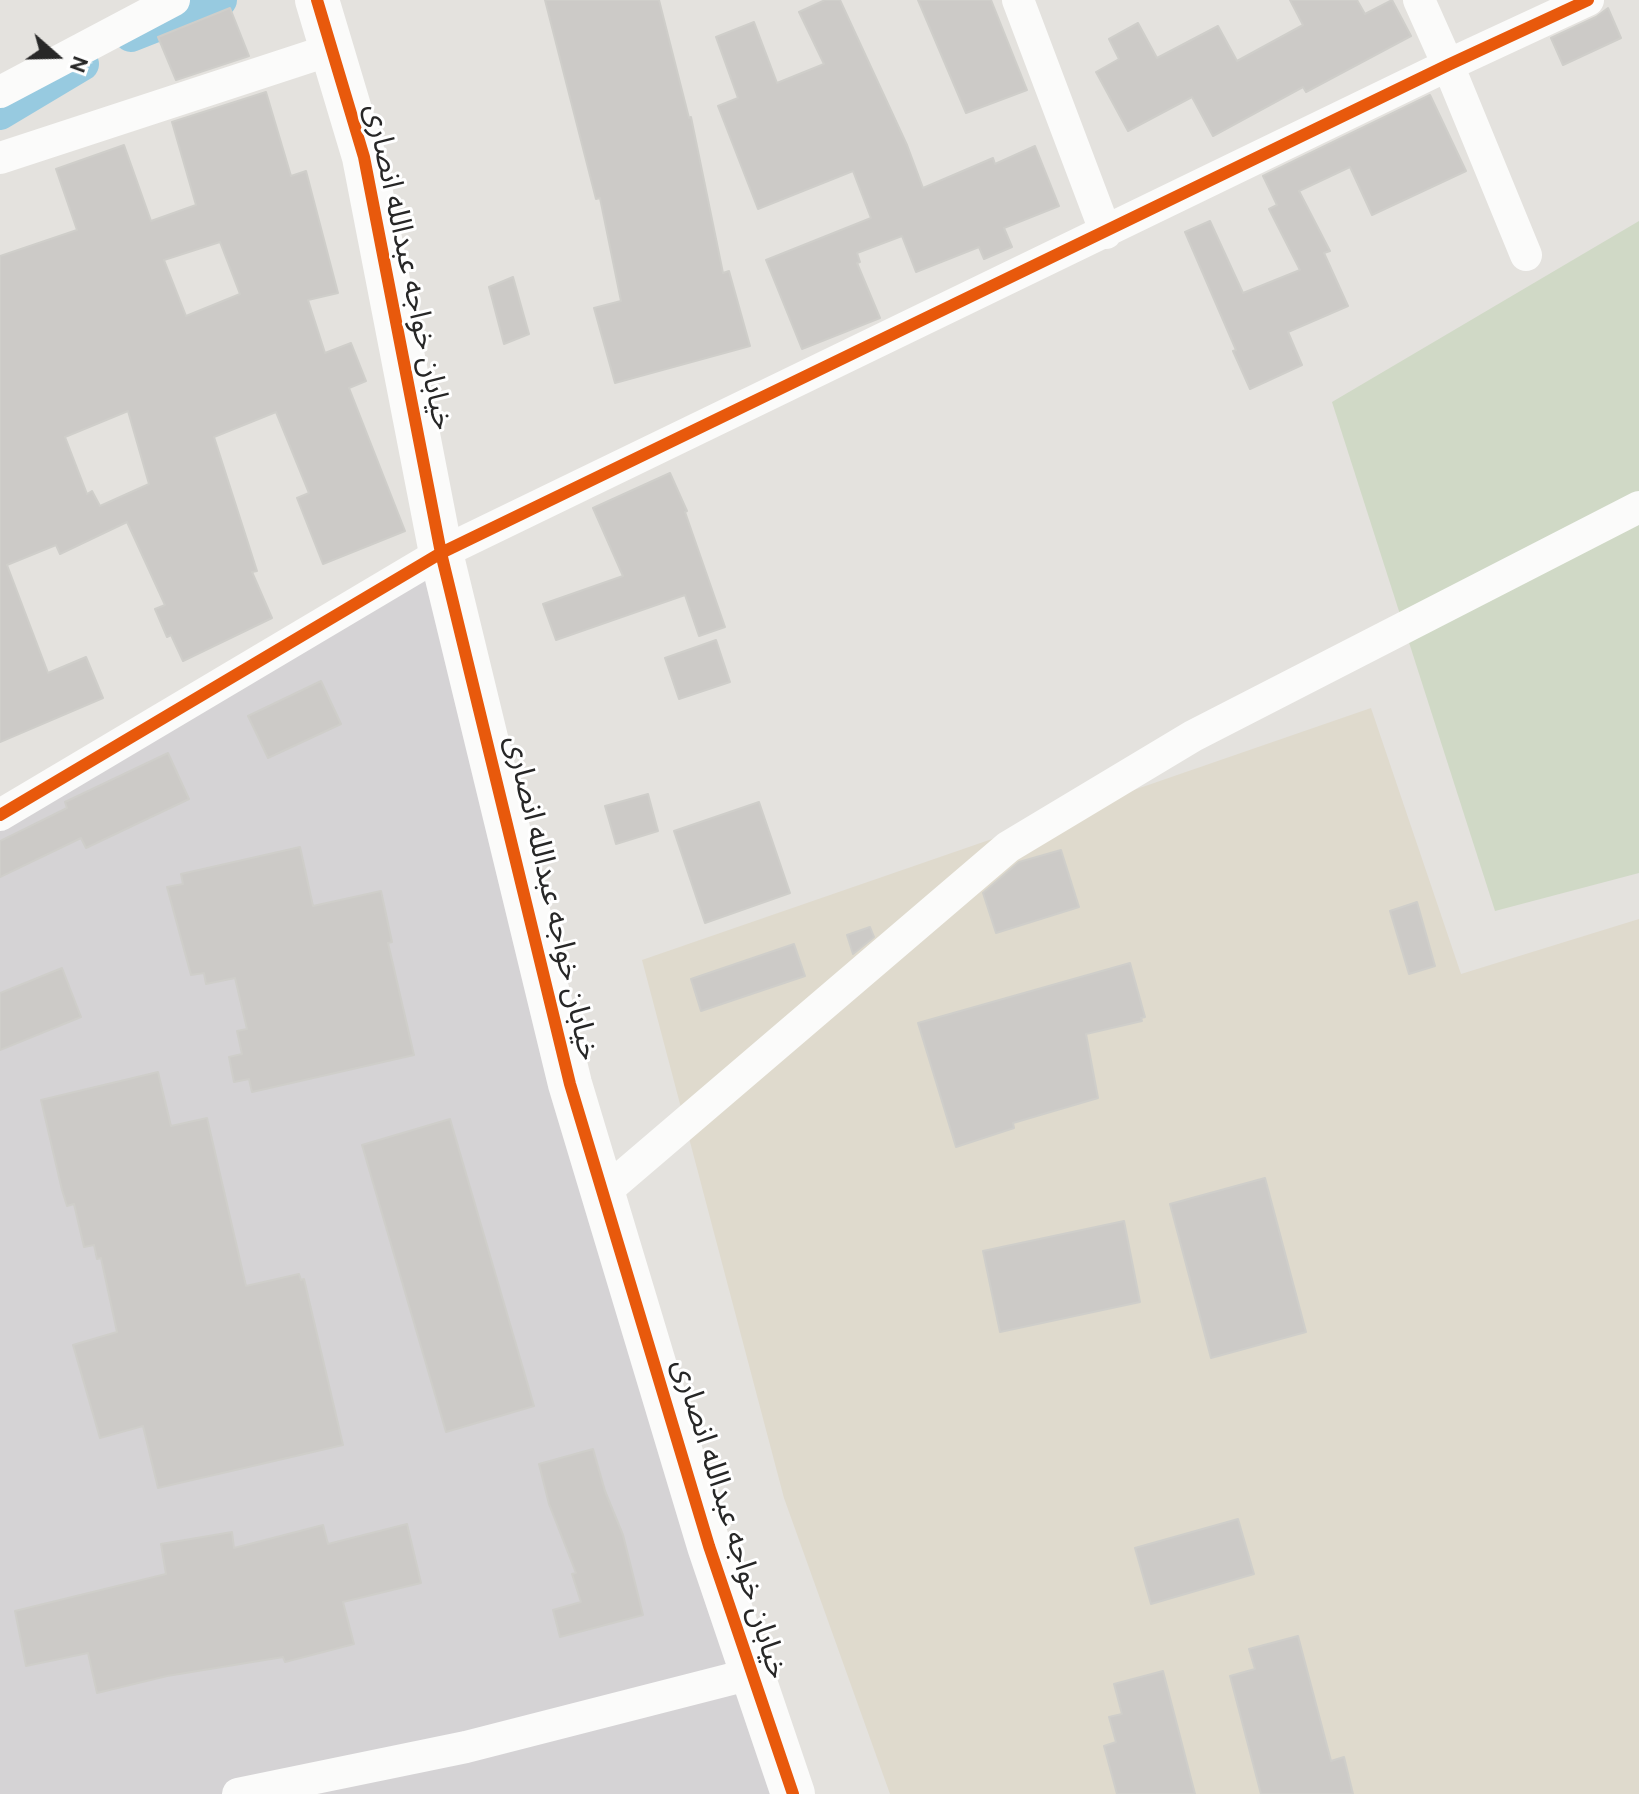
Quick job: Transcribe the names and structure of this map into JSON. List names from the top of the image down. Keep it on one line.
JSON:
{"streets":{"street":["خیابان خواجه عبدالله انصاری"]},"north":"right"}
